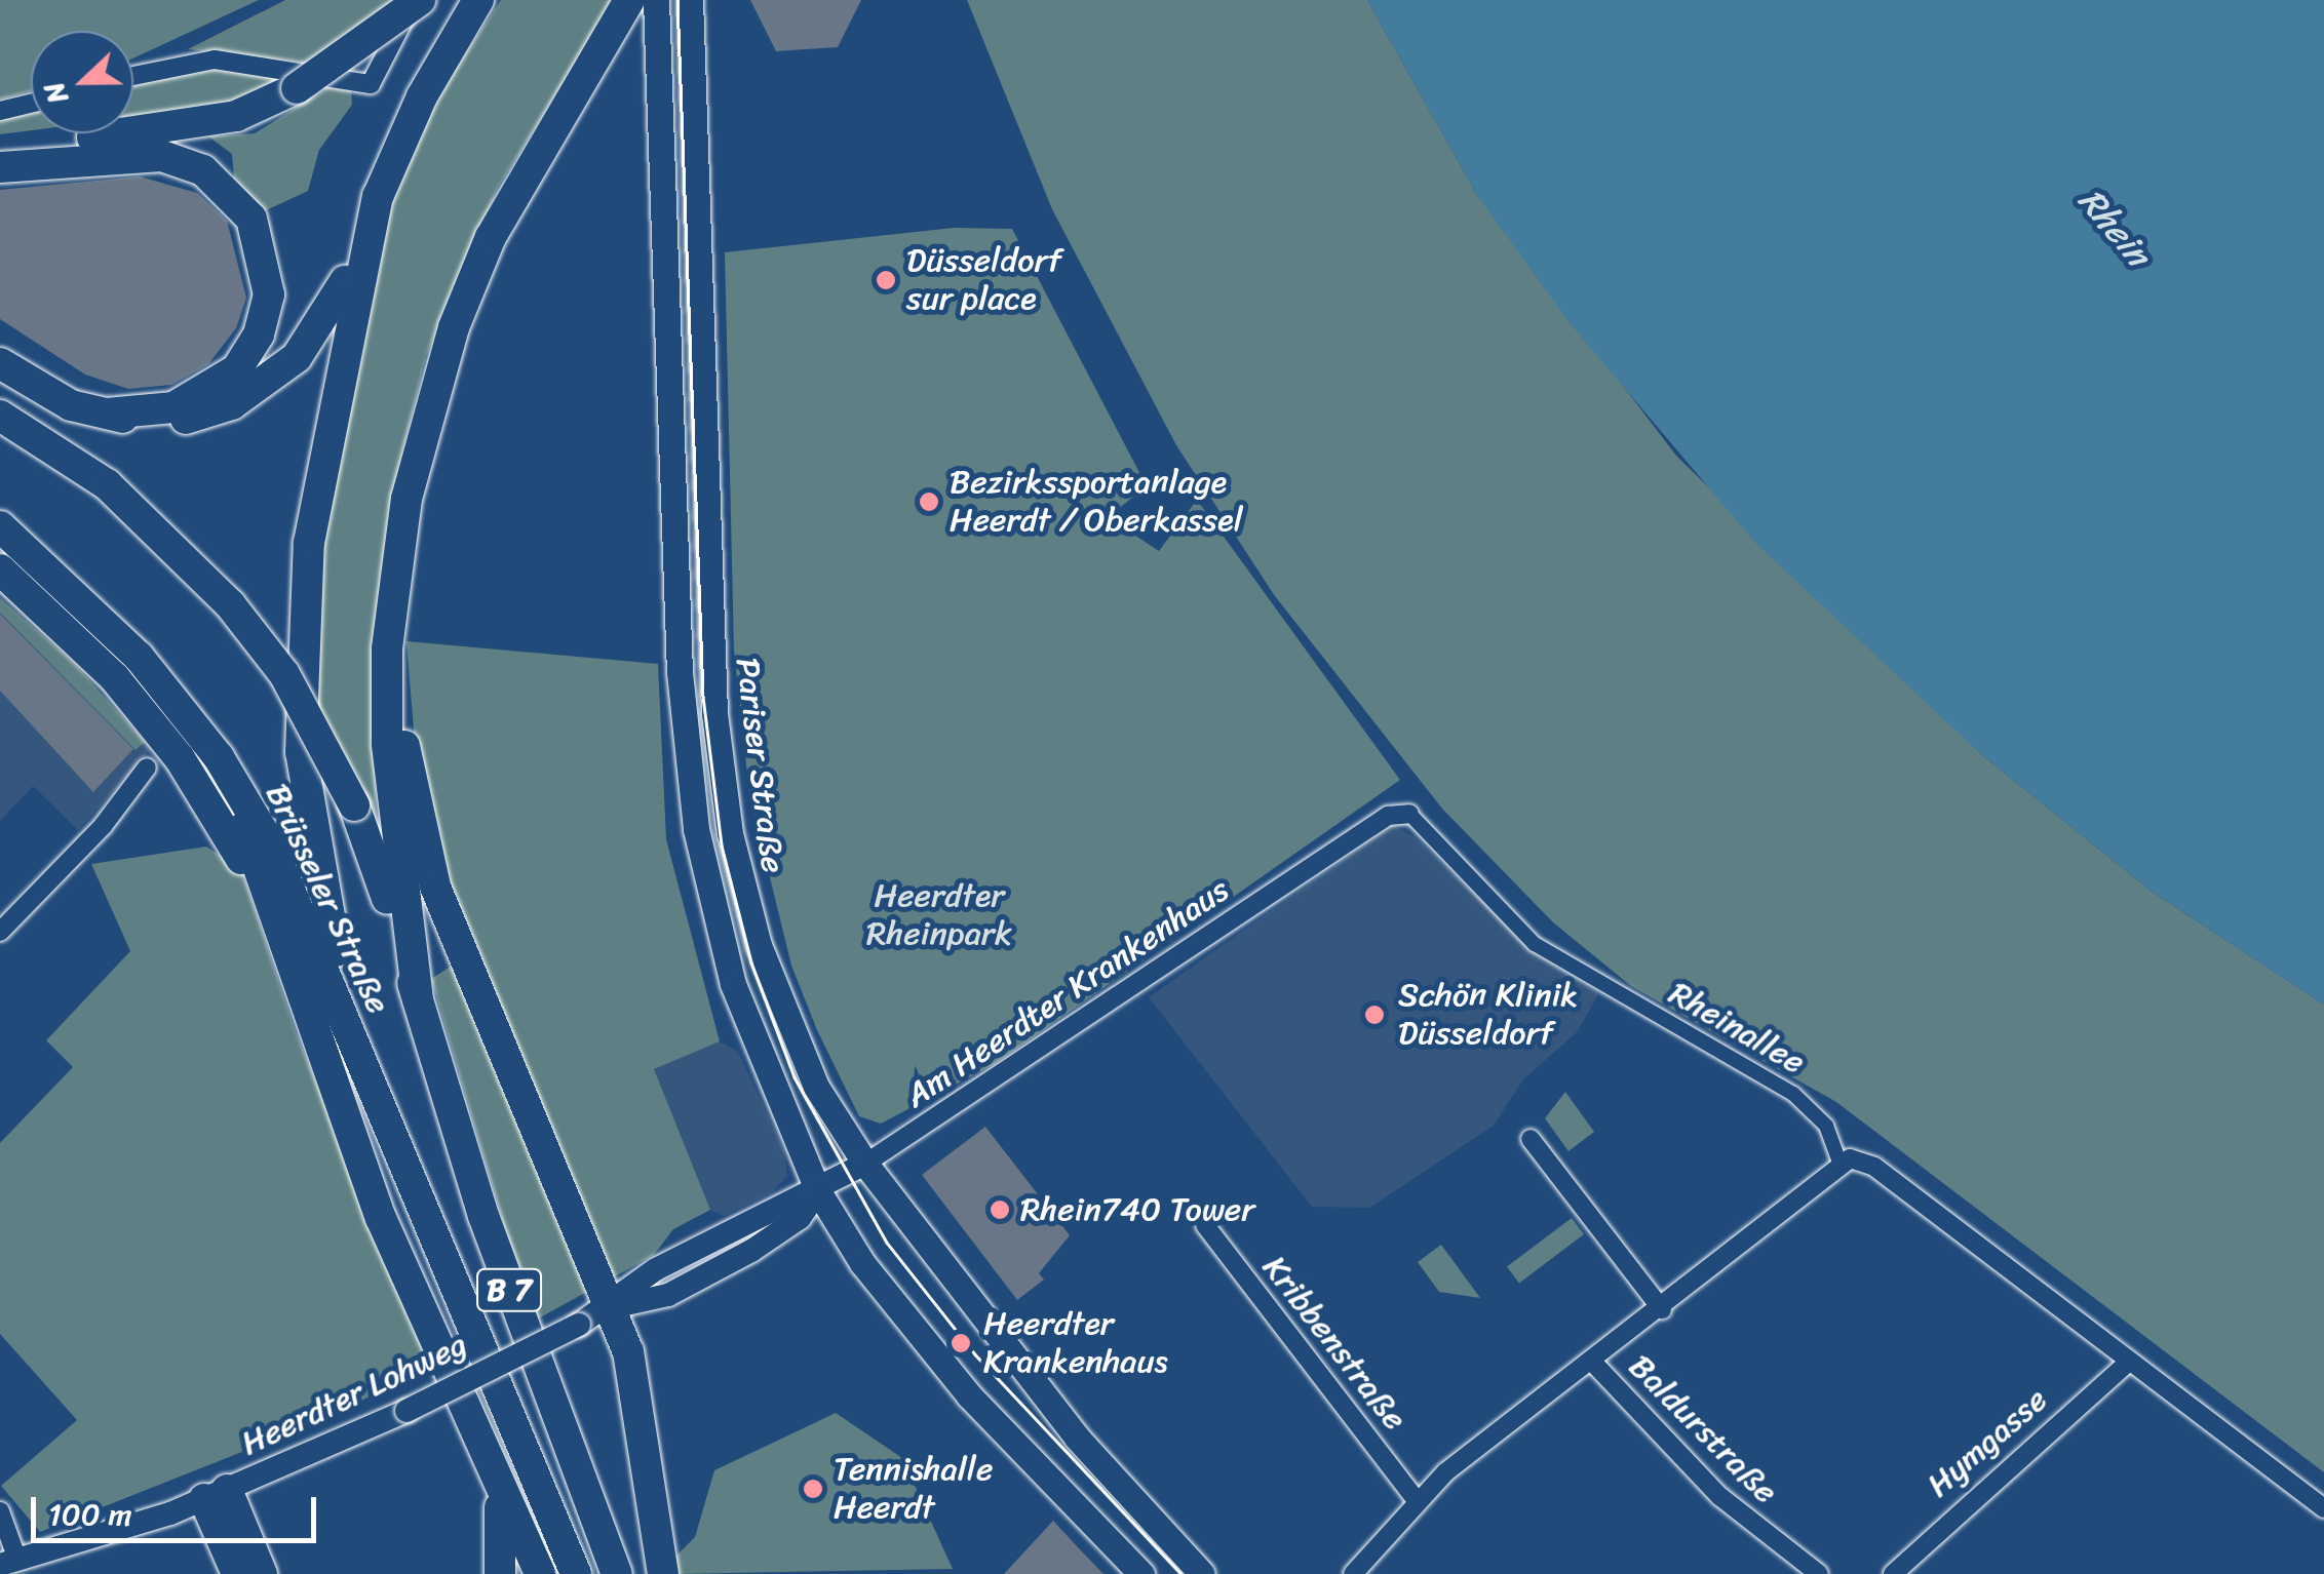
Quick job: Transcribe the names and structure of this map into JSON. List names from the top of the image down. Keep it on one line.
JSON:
{"streets":{"highway":["Brüsseler Straße","B 7"],"main road":["Pariser Straße"],"street":["Am Heerdter Krankenhaus","Rheinallee","Kribbenstraße","Heerdter Lohweg","Baldurstraße","Hymgasse"]},"crossings":[["Pariser Straße","Am Heerdter Krankenhaus"],["Pariser Straße","Heerdter Lohweg"],["Am Heerdter Krankenhaus","Rheinallee"],["Am Heerdter Krankenhaus","Heerdter Lohweg"]],"water":["Rhein"],"parks":["Heerdter Rheinpark"],"places":["Düsseldorf sur place","Bezirkssportanlage Heerdt / Oberkassel","Schön Klinik Düsseldorf","Rhein740 Tower","Heerdter Krankenhaus","Tennishalle Heerdt"],"scale_bar":"100 m","north":"left"}
